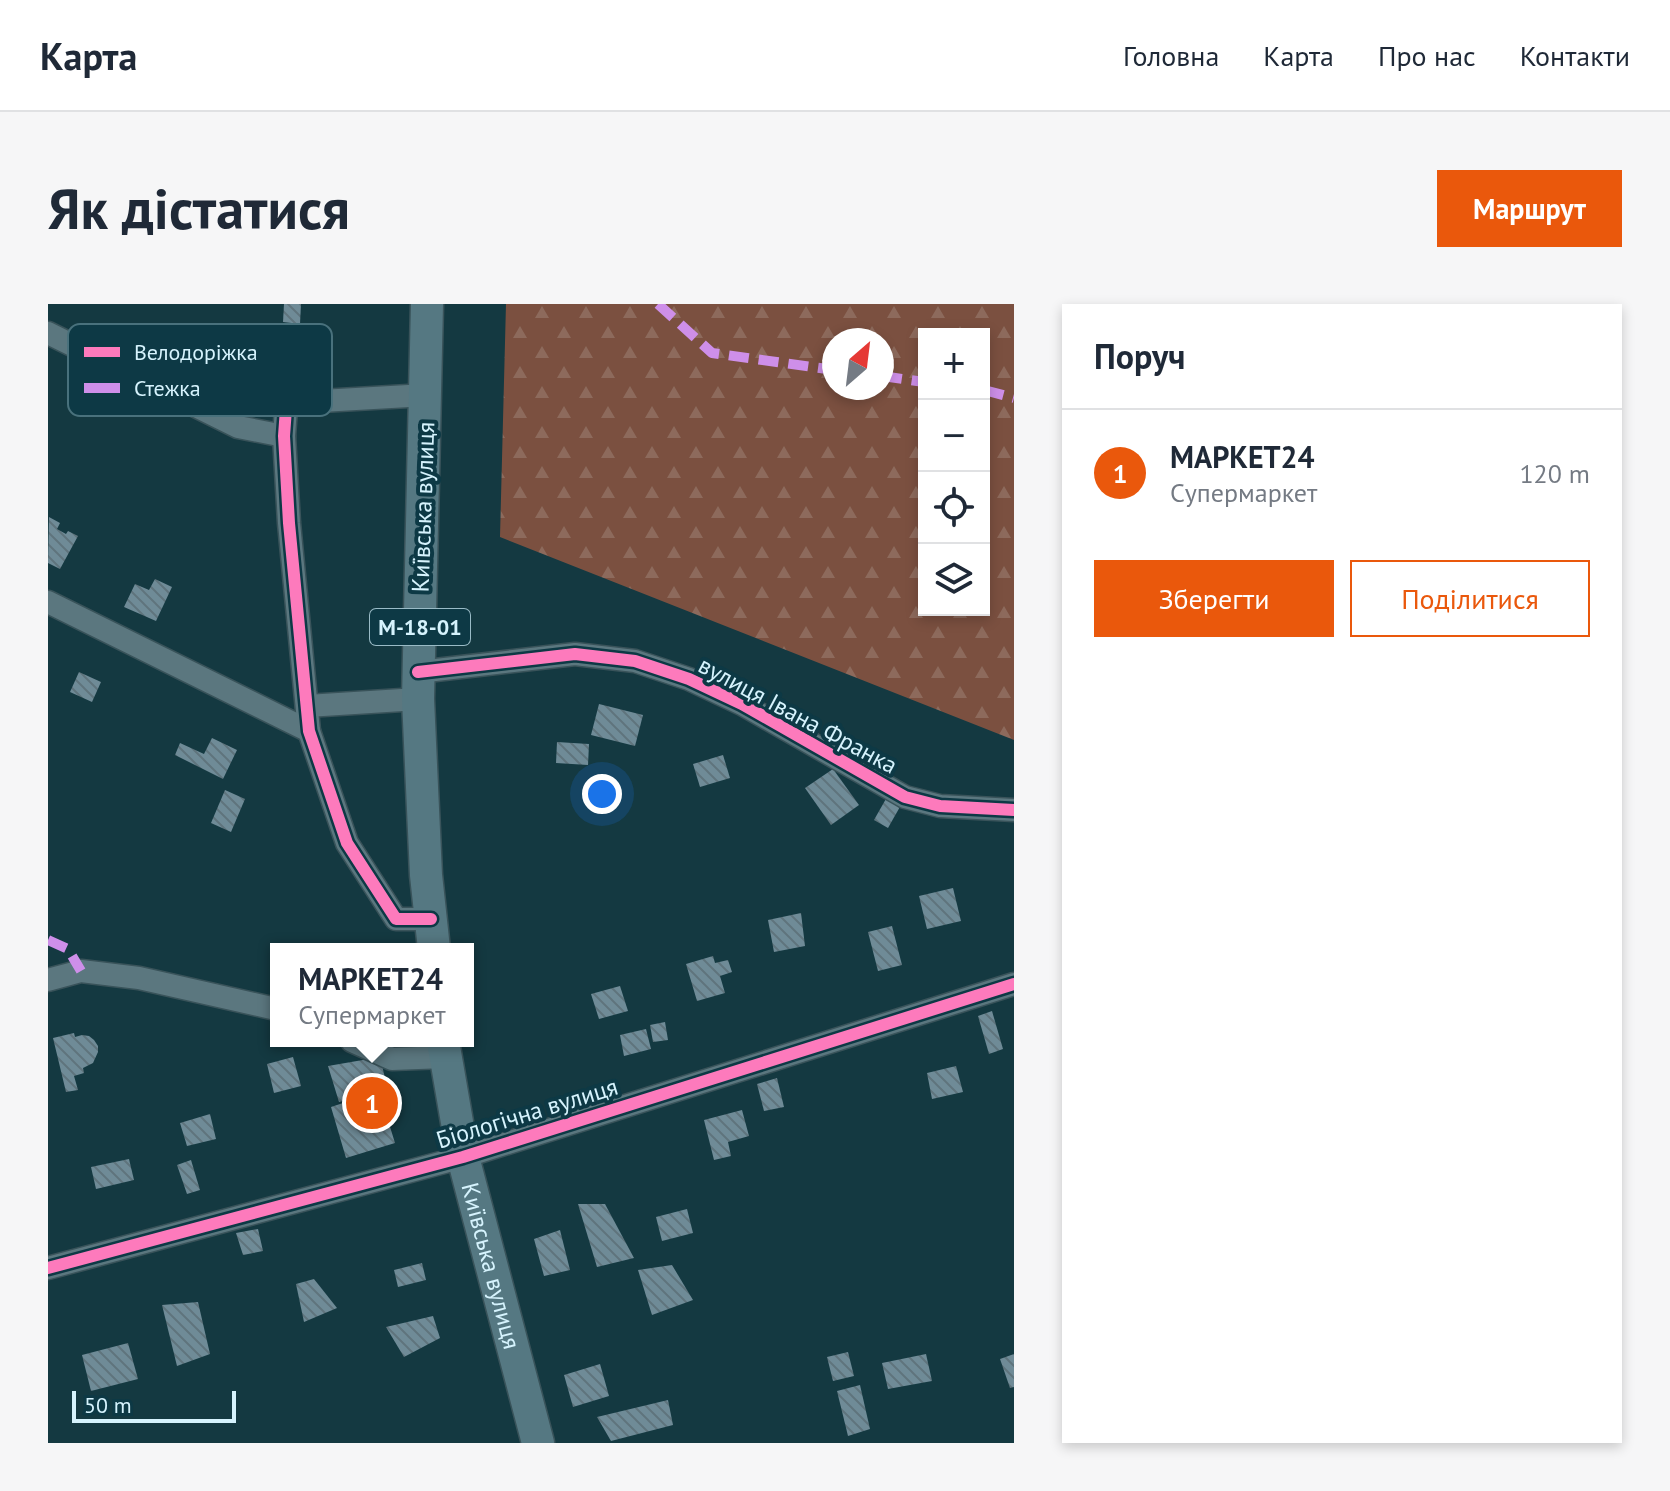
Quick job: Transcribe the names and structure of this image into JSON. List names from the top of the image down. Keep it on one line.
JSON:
{"streets":{"highway":["Київська вулиця","М-18-01"],"street":["вулиця Івана Франка","Біологічна вулиця"]},"crossings":[["Київська вулиця","вулиця Івана Франка"],["Київська вулиця","Біологічна вулиця"]],"legend":["Велодоріжка","Стежка"],"scale_bar":"50 m","north":"top right","page":{"header":"Карта","nav":["Головна","Карта","Про нас","Контакти"],"buttons":["Маршрут",["Зберегти","Поділитися"]],"title":"Як дістатися","heading":"Поруч","map_buttons":["+","−"],"list":[{"mark":"1","name":"МАРКЕТ24","note":"Супермаркет","value":"120 m"}],"popup":["МАРКЕТ24","Супермаркет"],"pins":"1","scale":"50 m"}}
